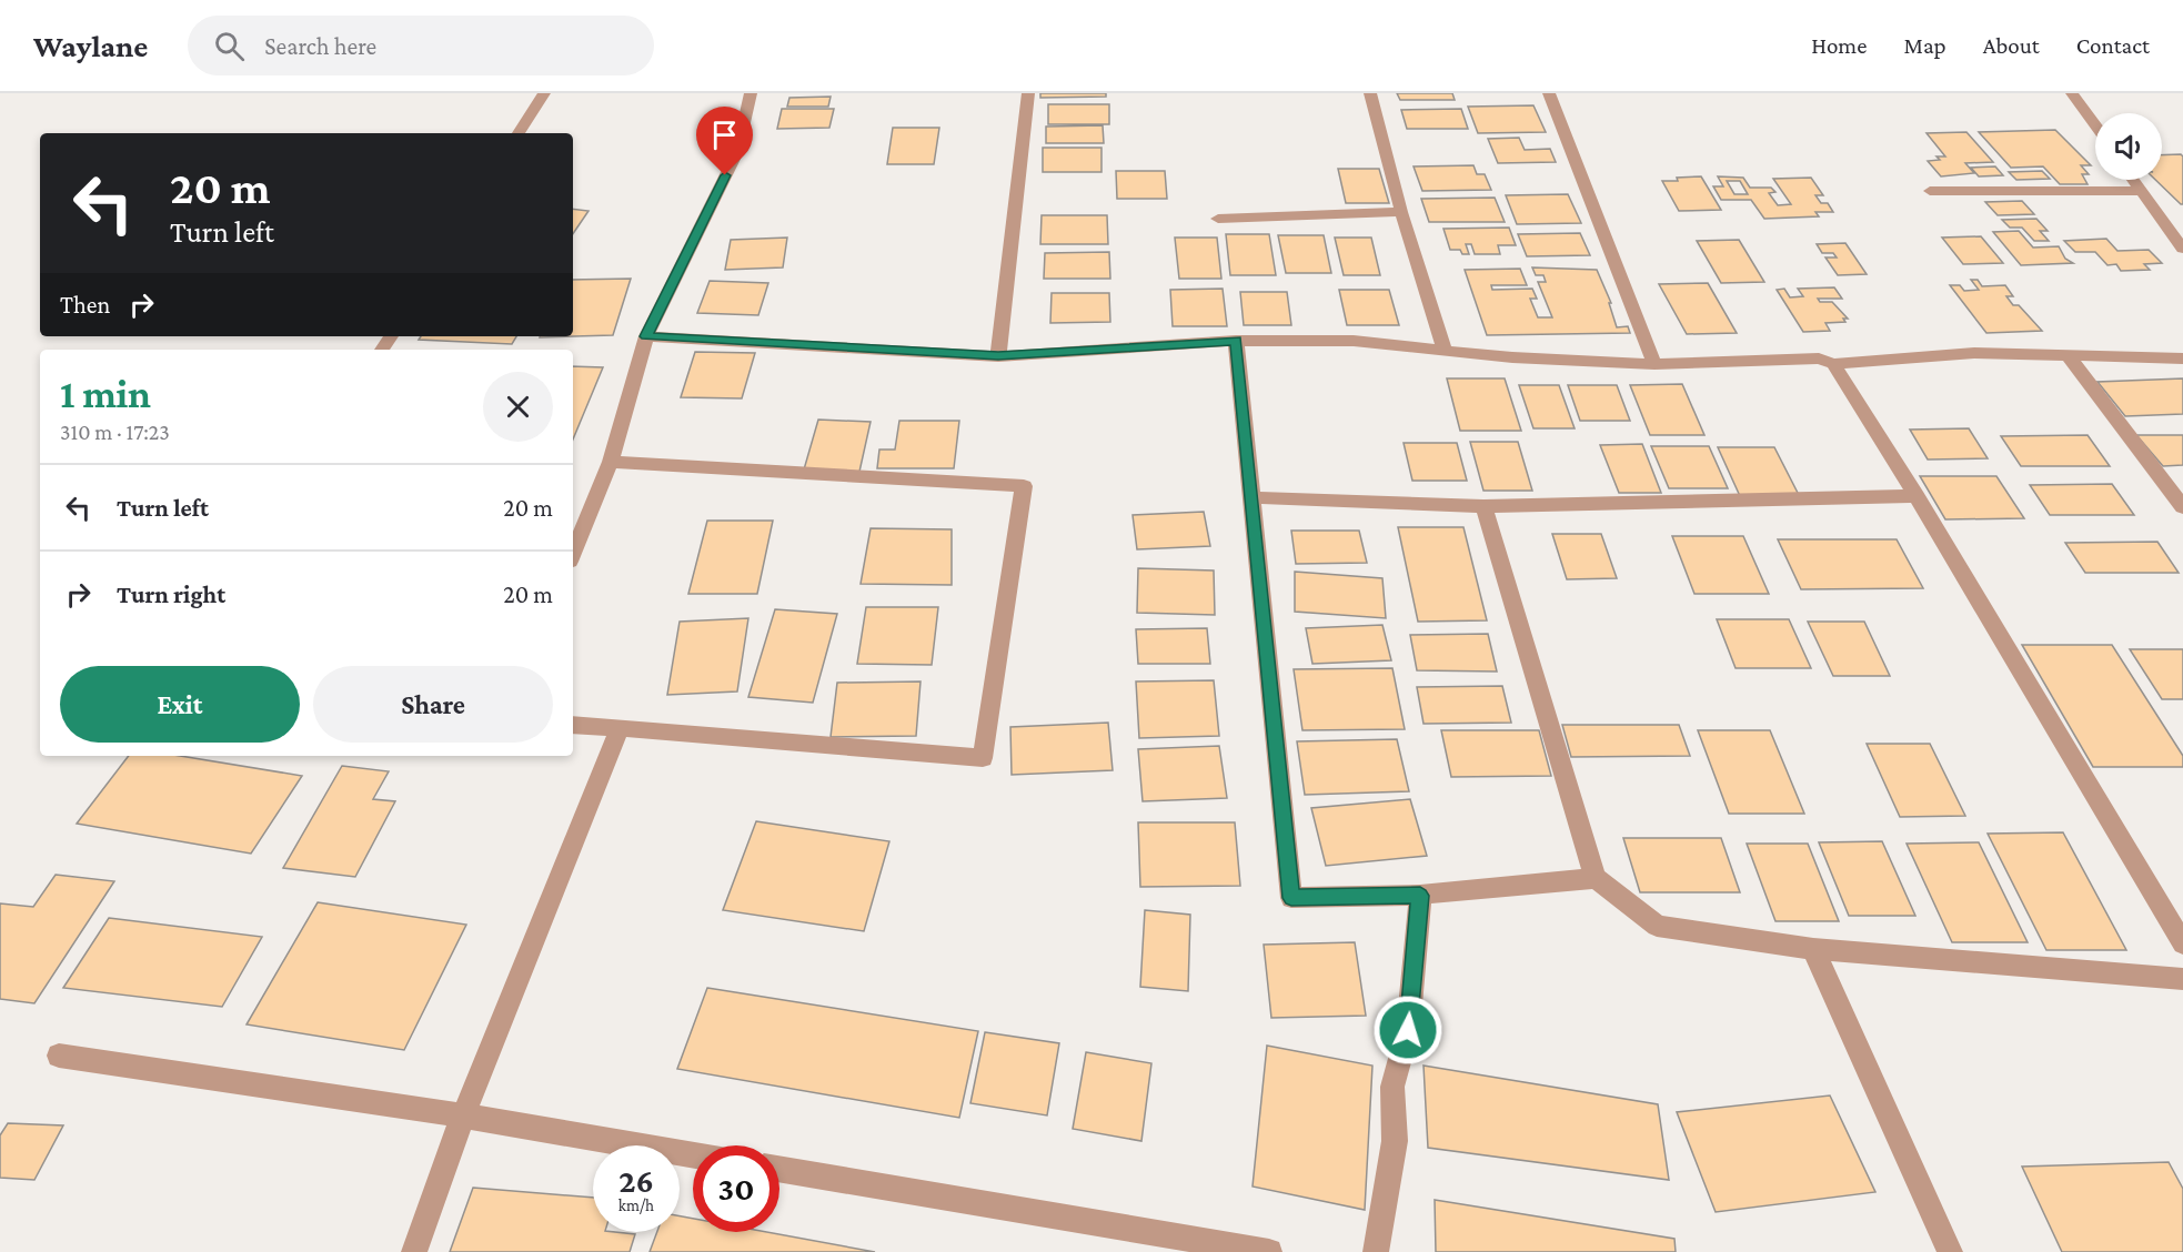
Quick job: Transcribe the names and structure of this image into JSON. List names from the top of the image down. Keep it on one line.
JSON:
{"page":{"header":"Waylane","search":"Search here","nav":["Home","Map","About","Contact"],"turn":["20 m","Turn left"],"then":"Then","heading":["1 min","310 m · 17:23"],"list":[{"name":"Turn left","value":"20 m"},{"name":"Turn right","value":"20 m"}],"buttons":["Exit","Share"],"speed":"26 km/h","limit":"30"}}
